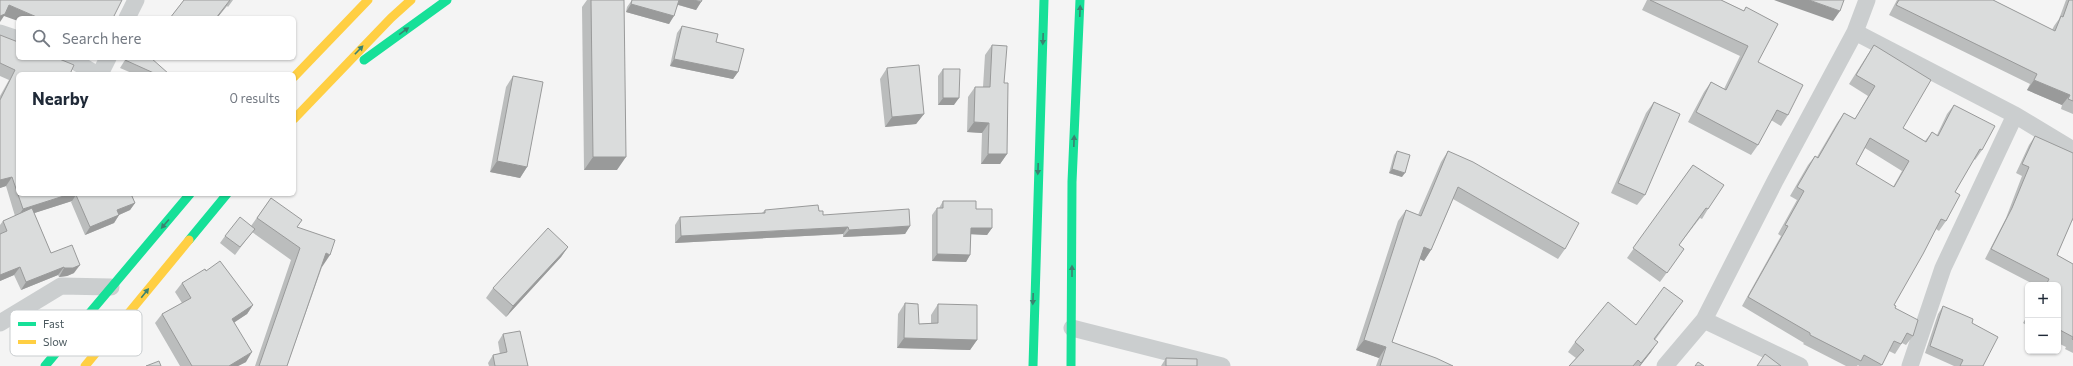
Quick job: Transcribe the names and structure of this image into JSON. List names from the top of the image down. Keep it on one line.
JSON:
{"legend":["Fast","Slow"],"page":{"search":"Search here","heading":["Nearby","0 results"],"map_buttons":["+","−"]}}
